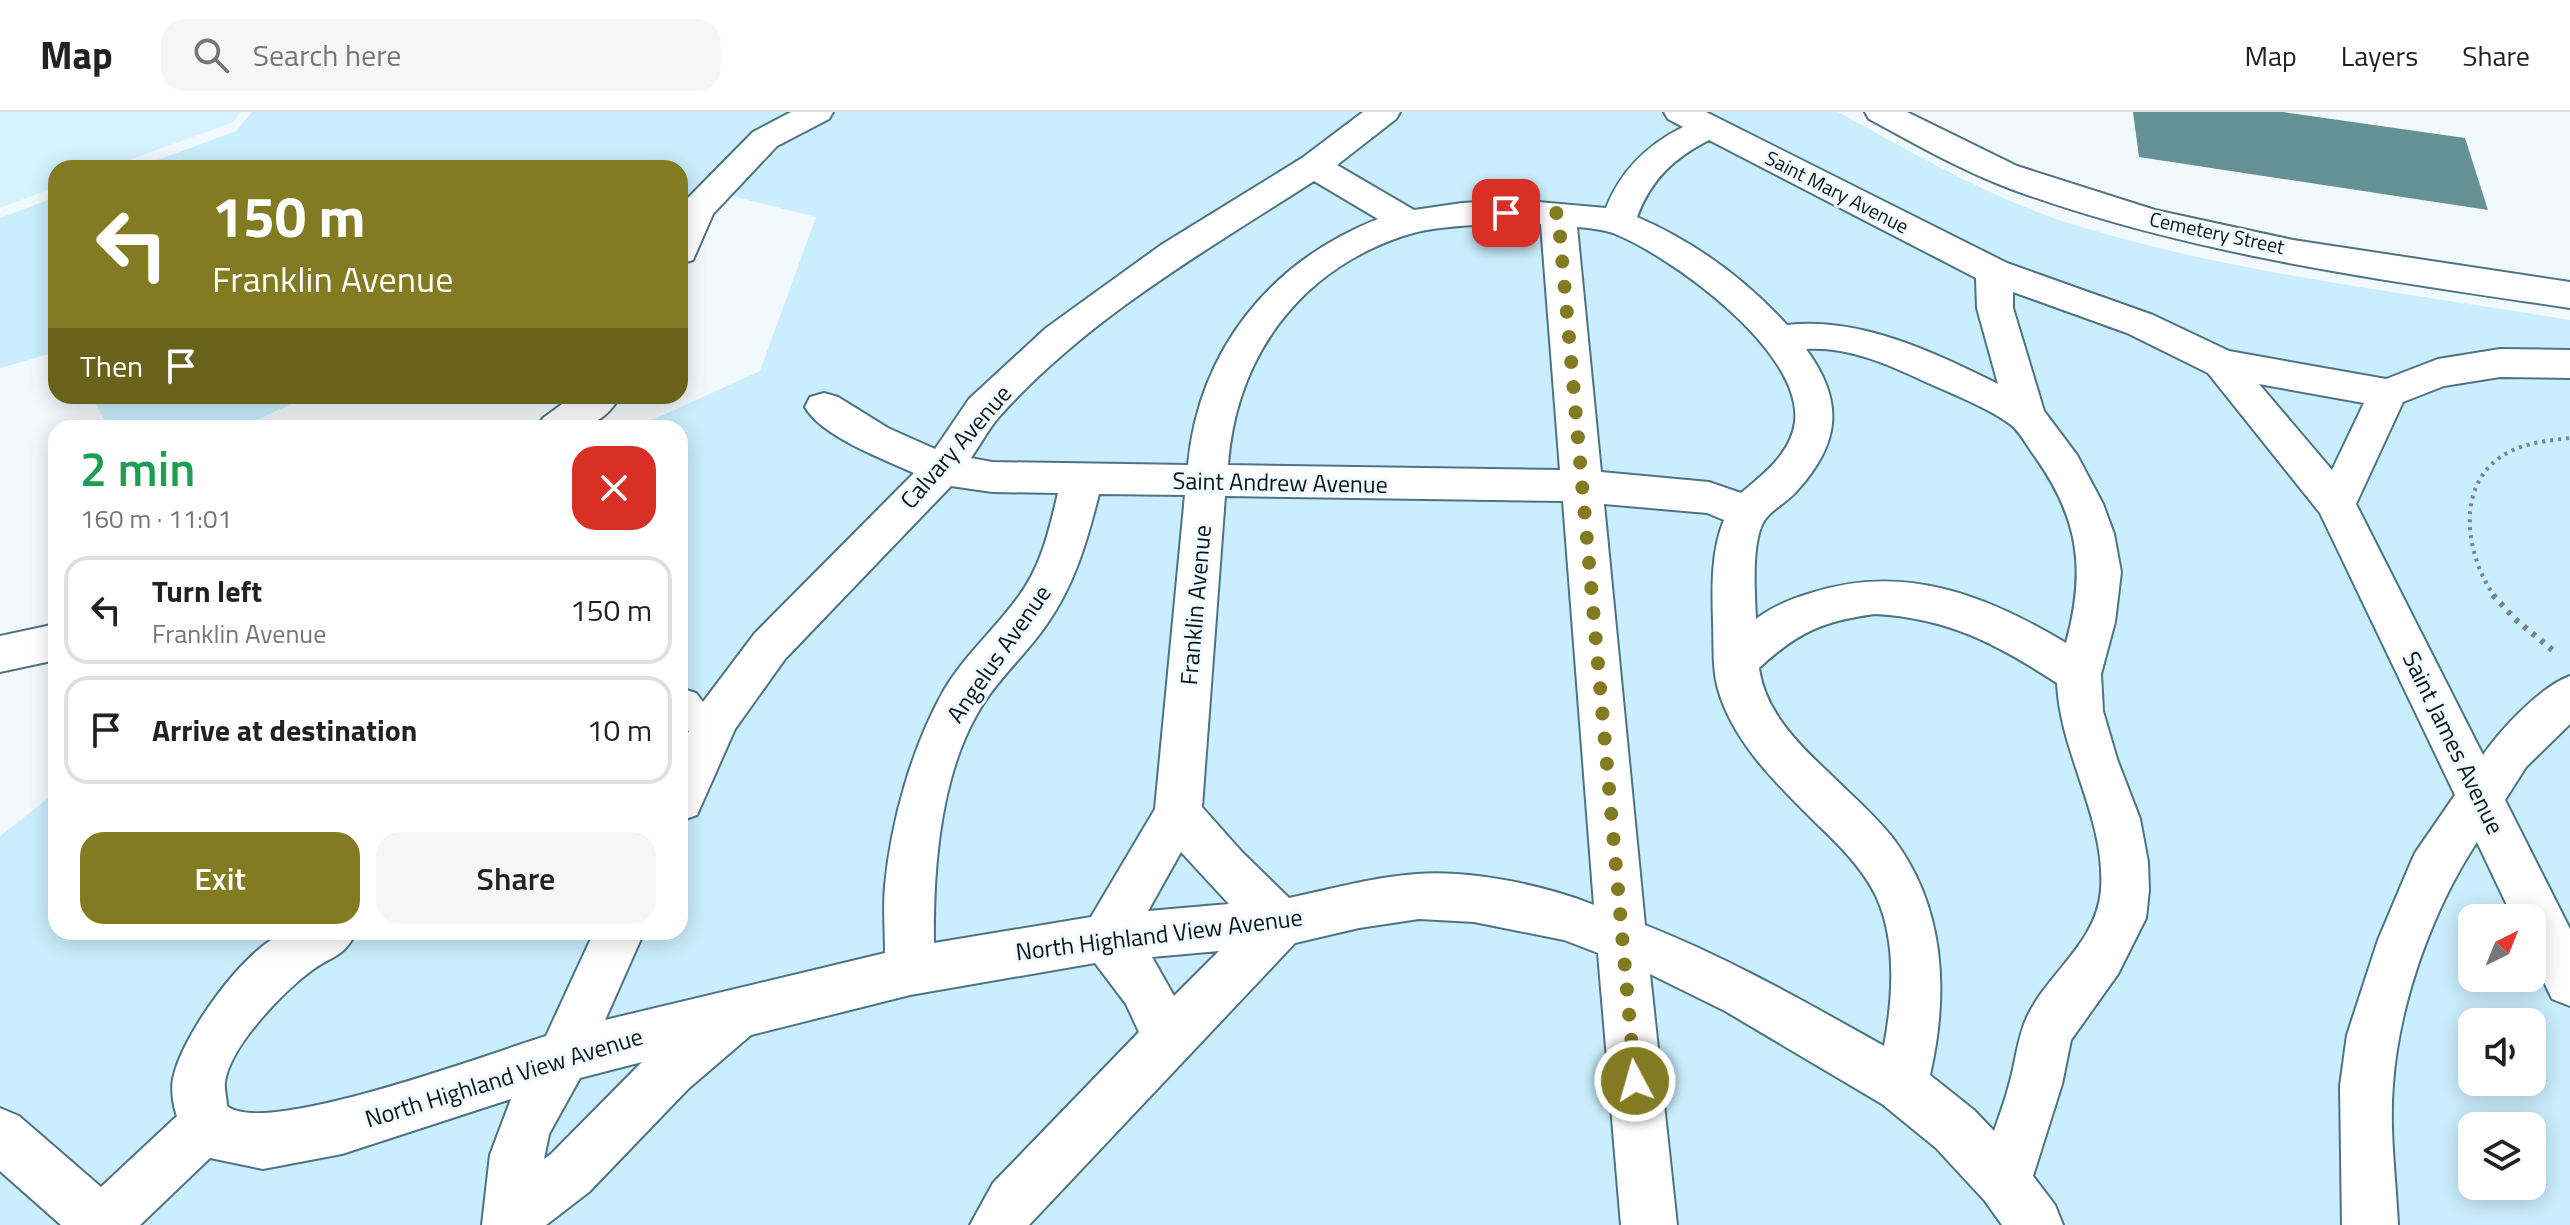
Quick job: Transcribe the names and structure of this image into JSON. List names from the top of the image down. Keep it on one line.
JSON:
{"streets":{"lane":["Saint Mary Avenue","Cemetery Street","Calvary Avenue","Saint Andrew Avenue","Franklin Avenue","Angelus Avenue","Saint James Avenue","North Highland View Avenue"]},"crossings":[["Saint Mary Avenue","Saint James Avenue"],["Calvary Avenue","Saint Andrew Avenue"],["Saint Andrew Avenue","Franklin Avenue"],["Saint Andrew Avenue","Angelus Avenue"],["Franklin Avenue","North Highland View Avenue"],["Angelus Avenue","North Highland View Avenue"]],"north":"top right","page":{"header":"Map","search":"Search here","nav":["Map","Layers","Share"],"turn":["150 m","Franklin Avenue"],"then":"Then","heading":["2 min","160 m · 11:01"],"list":[{"name":"Turn left","note":"Franklin Avenue","value":"150 m"},{"name":"Arrive at destination","value":"10 m"}],"buttons":["Exit","Share"]}}
